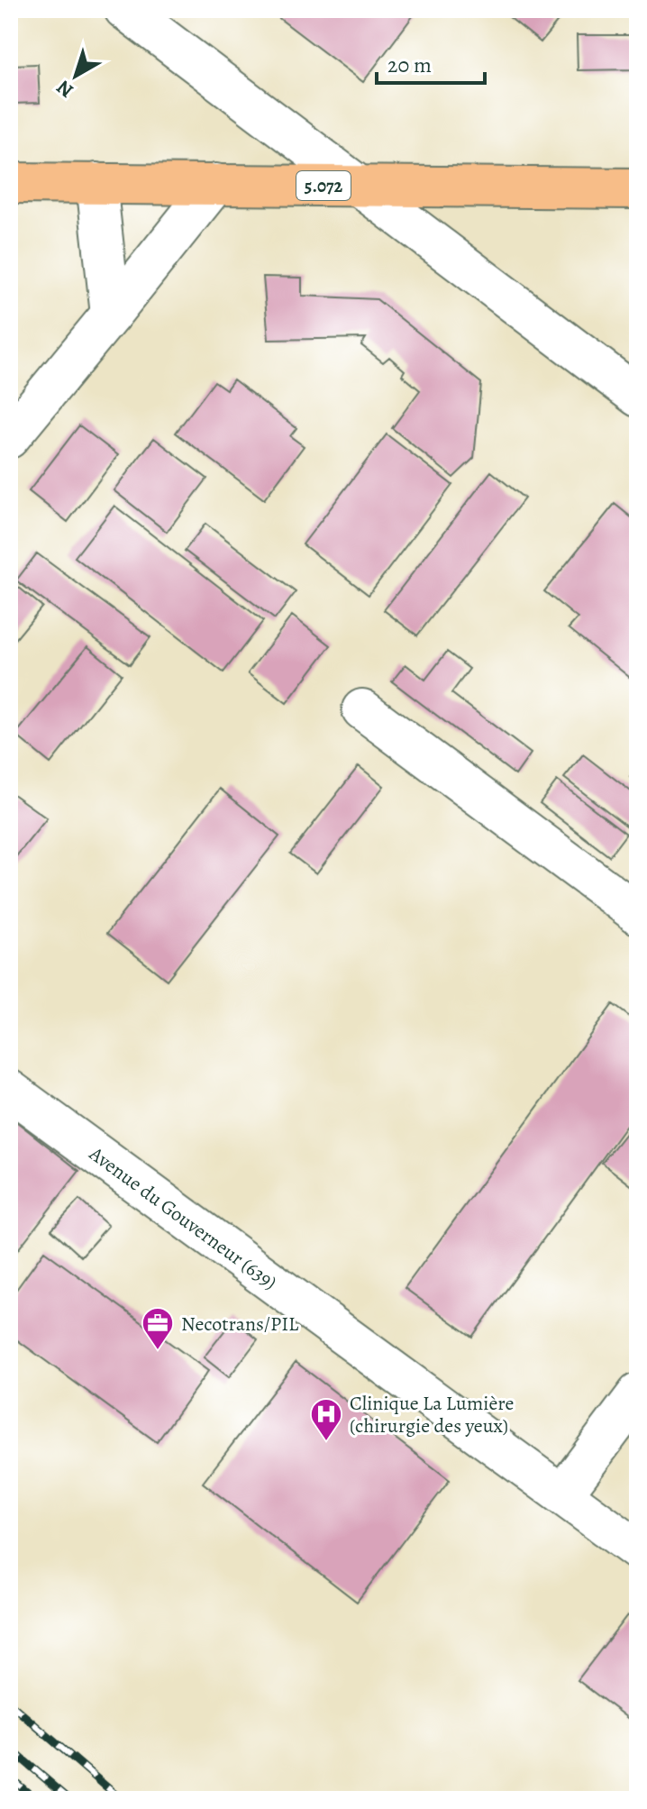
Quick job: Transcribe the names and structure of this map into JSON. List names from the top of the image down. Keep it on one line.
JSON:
{"streets":{"main road":["5.072"],"street":["Avenue du Gouverneur (639)"]},"places":{"office":["Necotrans/PIL"],"hospital":["Clinique La Lumière (chirurgie des yeux)"]},"scale_bar":"20 m","north":"bottom left"}
